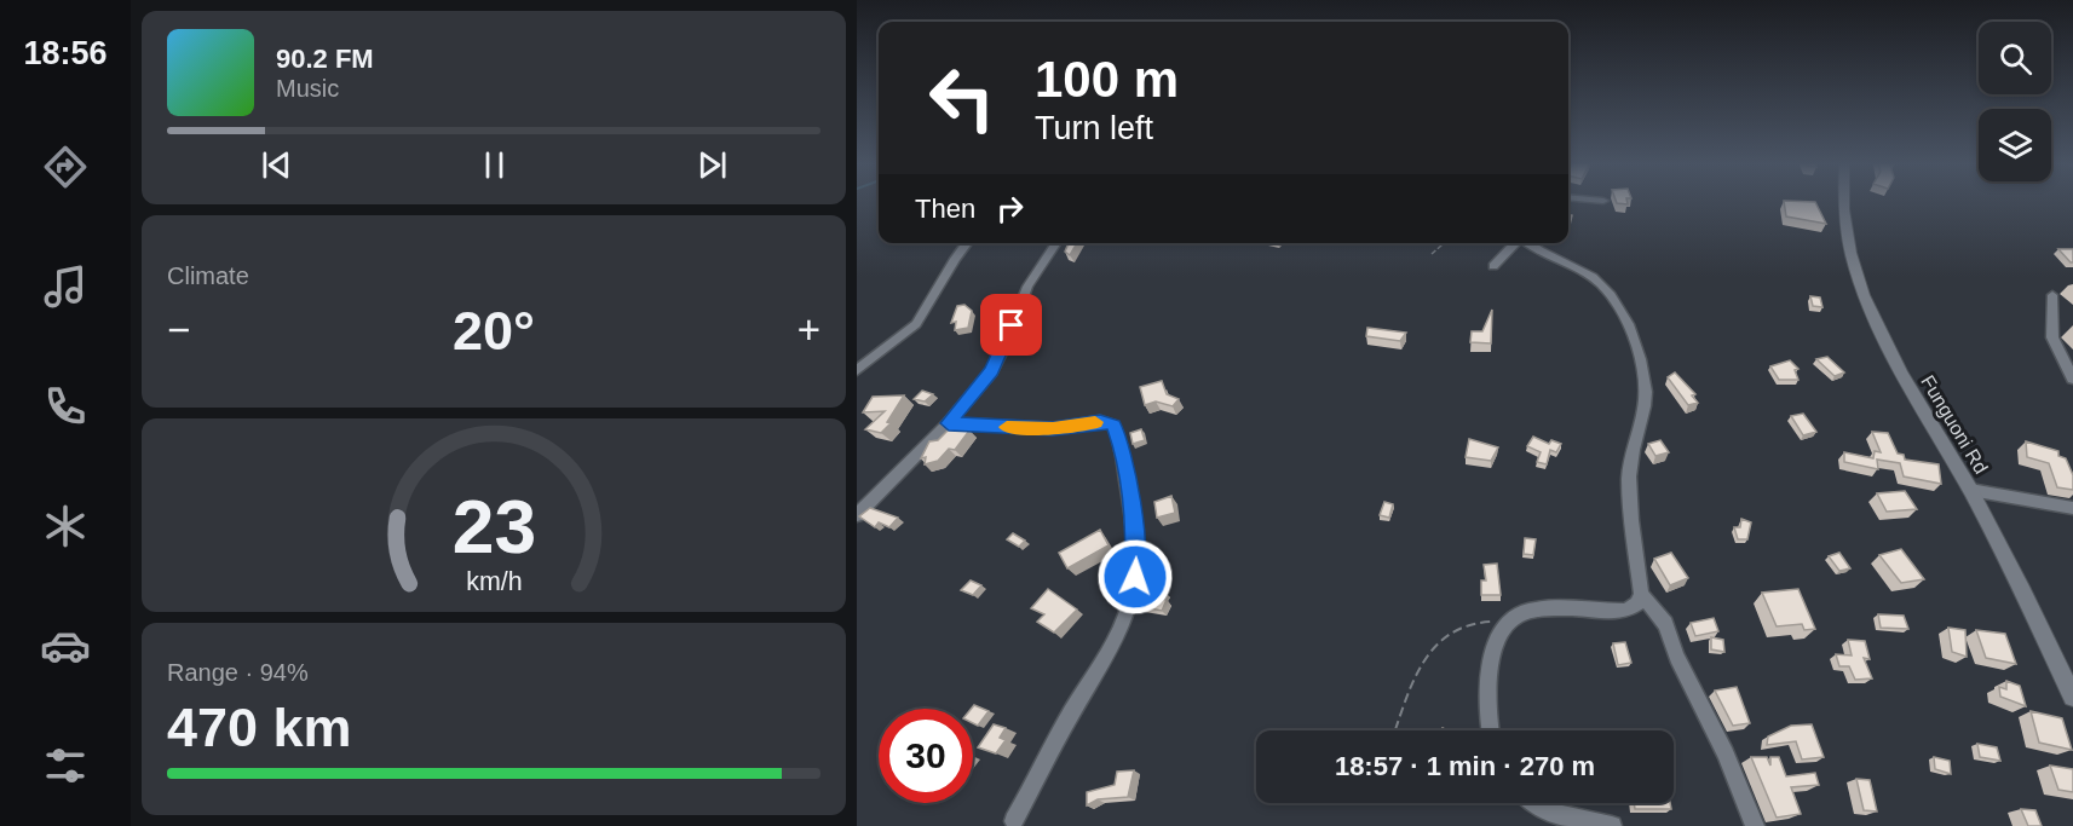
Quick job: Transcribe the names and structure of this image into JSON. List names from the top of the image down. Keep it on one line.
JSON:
{"streets":{"street":["Funguoni Rd"]},"page":{"tabs":"18:56","turn":["100 m","Turn left"],"song":["90.2 FM","Music"],"then":"Then","tile":["Climate",["Range · 94%","470 km"]],"heat":["−","20°","+"],"limit":"30","trip":"18:57 · 1 min · 270 m","gauge":["23","km/h"]}}
